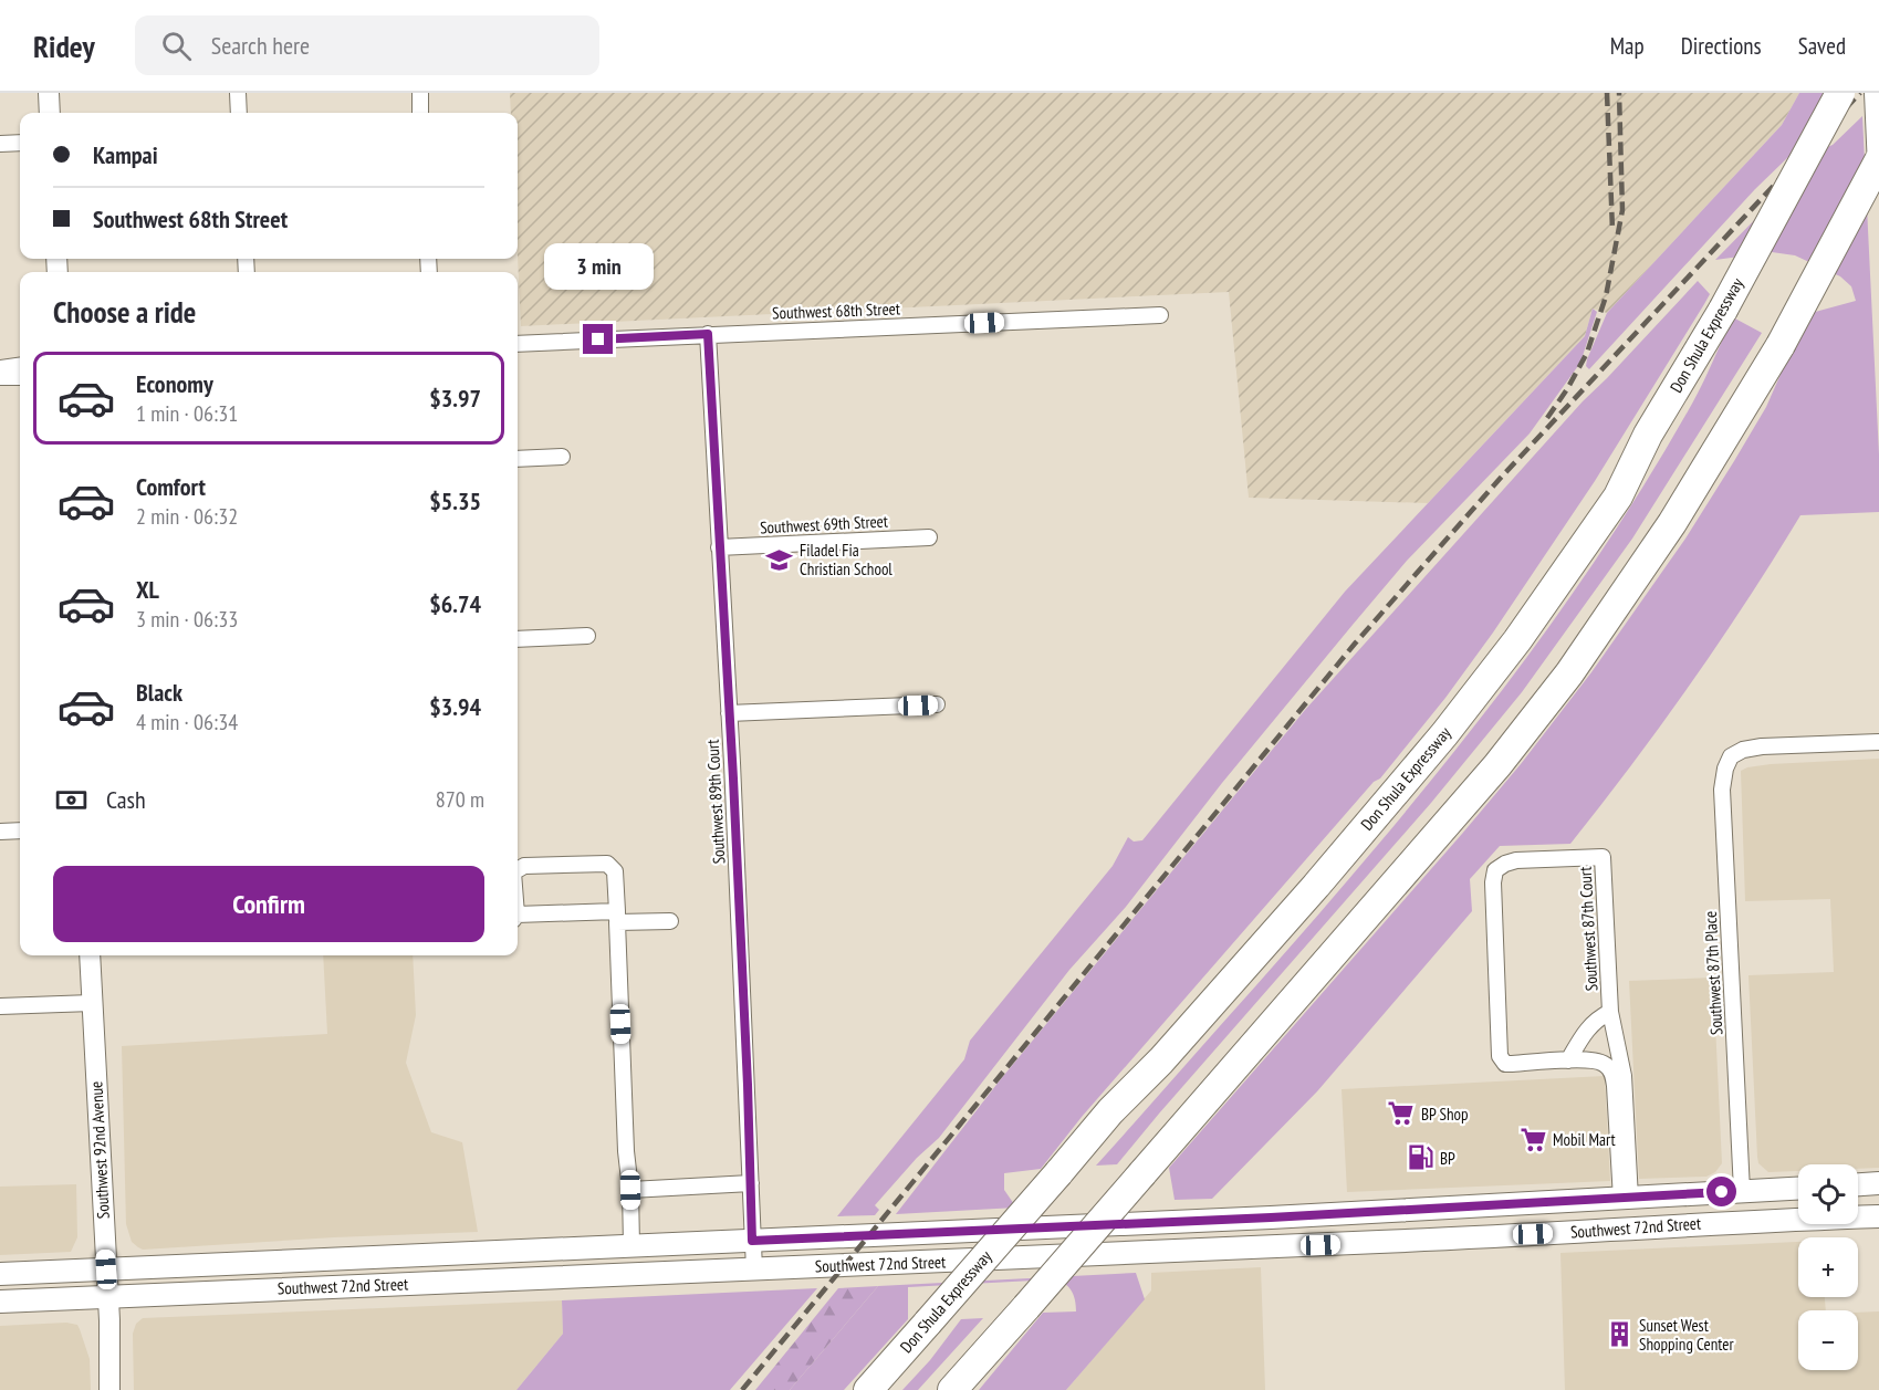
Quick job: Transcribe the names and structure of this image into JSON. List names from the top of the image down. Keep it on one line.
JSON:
{"streets":{"highway":["Don Shula Expressway"],"main road":["Southwest 72nd Street"],"street":["Southwest 68th Street","Southwest 69th Street","Southwest 89th Court","Southwest 87th Court","Southwest 87th Place","Southwest 92nd Avenue"]},"crossings":[["Southwest 68th Street","Southwest 89th Court"],["Southwest 69th Street","Southwest 89th Court"],["Southwest 89th Court","Southwest 72nd Street"],["Southwest 87th Court","Southwest 72nd Street"],["Southwest 87th Place","Southwest 72nd Street"],["Southwest 92nd Avenue","Southwest 72nd Street"]],"places":{"school or university":["Filadel Fia Christian School"],"supermarket":["BP Shop","Mobil Mart"],"fuel station":["BP"],"building":["Sunset West Shopping Center"]},"page":{"header":"Ridey","search":"Search here","nav":["Map","Directions","Saved"],"banner":["Kampai","Southwest 68th Street"],"bubble":"3 min","heading":"Choose a ride","list":[{"name":"Economy","note":"1 min · 06:31","value":"$3.97"},{"name":"Comfort","note":"2 min · 06:32","value":"$5.35"},{"name":"XL","note":"3 min · 06:33","value":"$6.74"},{"name":"Black","note":"4 min · 06:34","value":"$3.94"}],"pay":["Cash","870 m"],"buttons":"Confirm","map_buttons":["+","−"]}}
